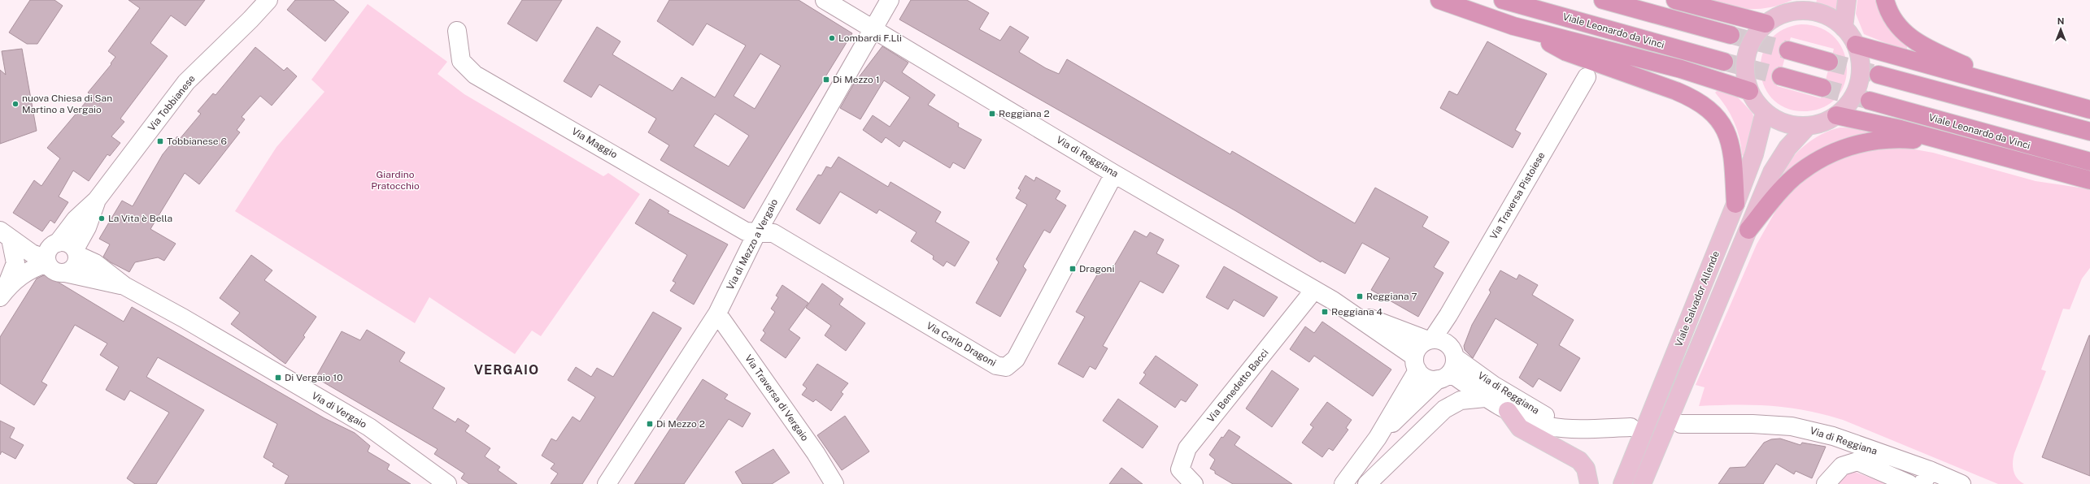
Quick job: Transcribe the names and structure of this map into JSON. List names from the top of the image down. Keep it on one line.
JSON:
{"streets":{"highway":["Viale Leonardo da Vinci"],"main road":["Viale Salvador Allende"],"street":["Via Tobbianese","Via Maggio","Via di Reggiana","Via Traversa Pistoiese","Via di Mezzo a Vergaio","Via Carlo Dragoni","Via Benedetto Bacci","Via Traversa di Vergaio","Via di Vergaio"]},"crossings":[["Via Tobbianese","Via di Vergaio"],["Via Maggio","Via di Mezzo a Vergaio"],["Via Maggio","Via Carlo Dragoni"],["Via di Reggiana","Via Traversa Pistoiese"],["Via di Reggiana","Via di Mezzo a Vergaio"],["Via di Reggiana","Via Carlo Dragoni"],["Via di Reggiana","Via Benedetto Bacci"],["Via di Mezzo a Vergaio","Via Carlo Dragoni"],["Via di Mezzo a Vergaio","Via Traversa di Vergaio"]],"districts":["VERGAIO"],"parks":["Giardino Pratocchio"],"places":{"other":["Lombardi F.Lli","nuova Chiesa di San Martino a Vergaio","La Vita è Bella"],"transit":["Di Mezzo 1","Reggiana 2","Tobbianese 6","Dragoni","Reggiana 7","Reggiana 4","Di Vergaio 10","Di Mezzo 2"]},"north":"top"}
